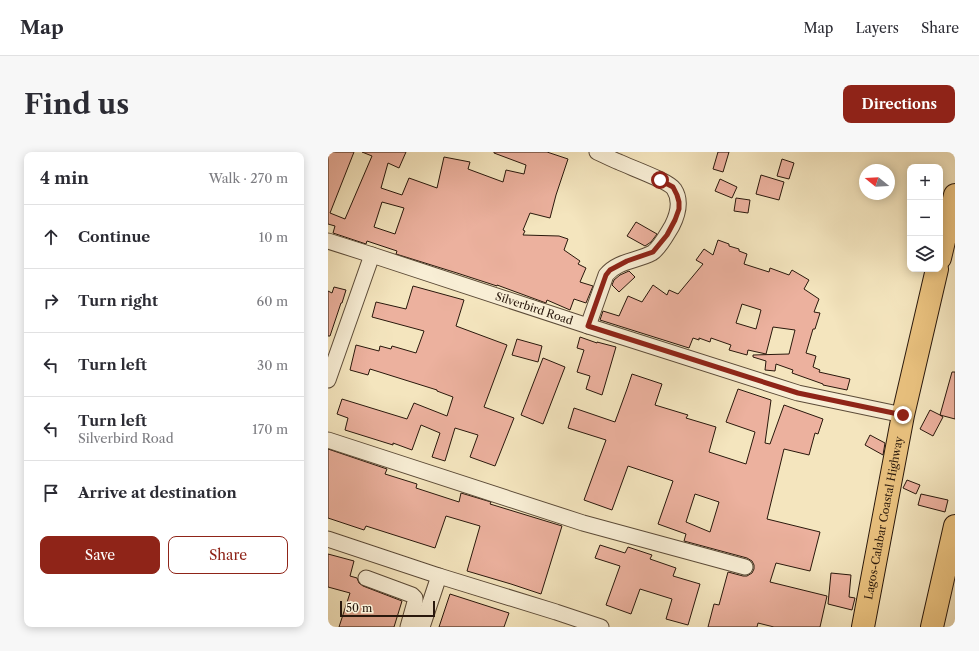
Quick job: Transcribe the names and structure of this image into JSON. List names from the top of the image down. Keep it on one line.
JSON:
{"streets":{"highway":["Lagos-Calabar Coastal Highway"],"street":["Silverbird Road"]},"crossings":[["Silverbird Road","Lagos-Calabar Coastal Highway"]],"scale_bar":"50 m","north":"left","page":{"header":"Map","nav":["Map","Layers","Share"],"buttons":["Directions",["Save","Share"]],"title":"Find us","heading":["4 min","Walk · 270 m"],"map_buttons":["+","−"],"list":[["Continue","10 m"],["Turn right","60 m"],["Turn left","30 m"],["Turn left","Silverbird Road","170 m"],"Arrive at destination"],"scale":"50 m"}}
